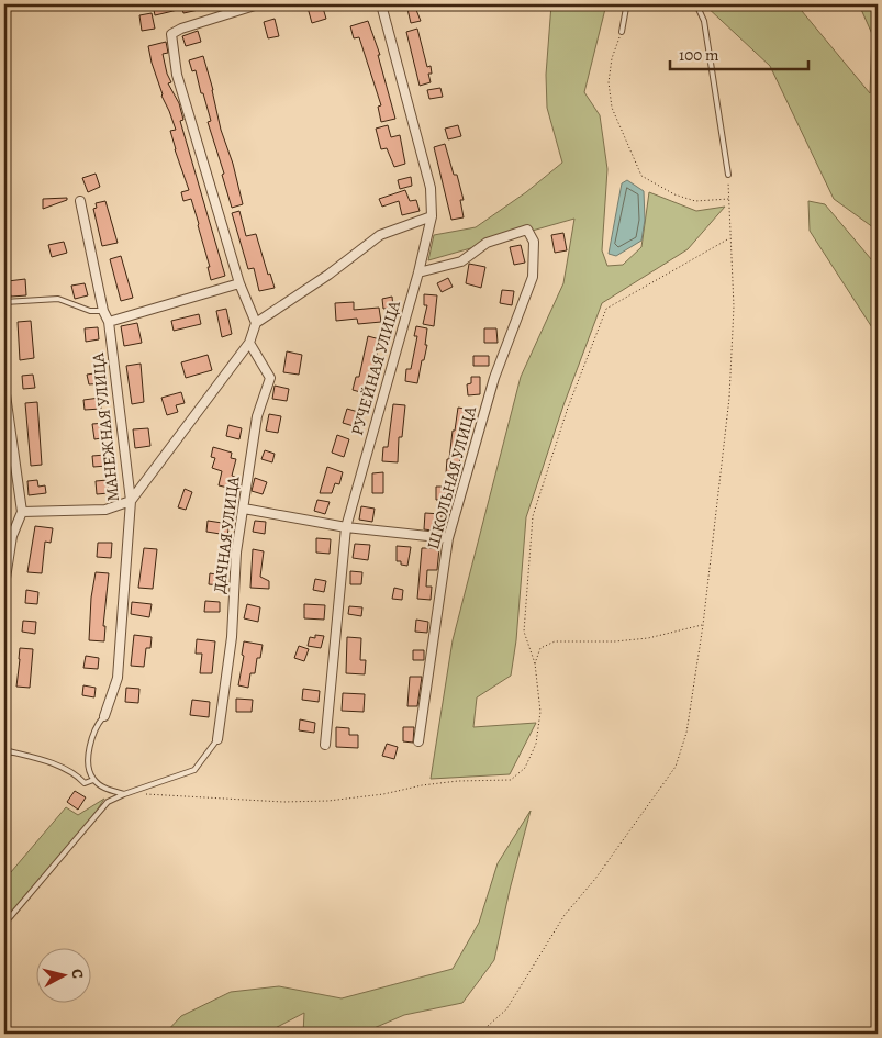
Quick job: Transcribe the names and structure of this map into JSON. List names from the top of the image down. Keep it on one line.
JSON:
{"streets":{"street":["РУЧЕЙНАЯ УЛИЦА","МАНЕЖНАЯ УЛИЦА","ШКОЛЬНАЯ УЛИЦА","ДАЧНАЯ УЛИЦА"]},"crossings":[["РУЧЕЙНАЯ УЛИЦА","ШКОЛЬНАЯ УЛИЦА"]],"scale_bar":"100 m","north":"right"}
